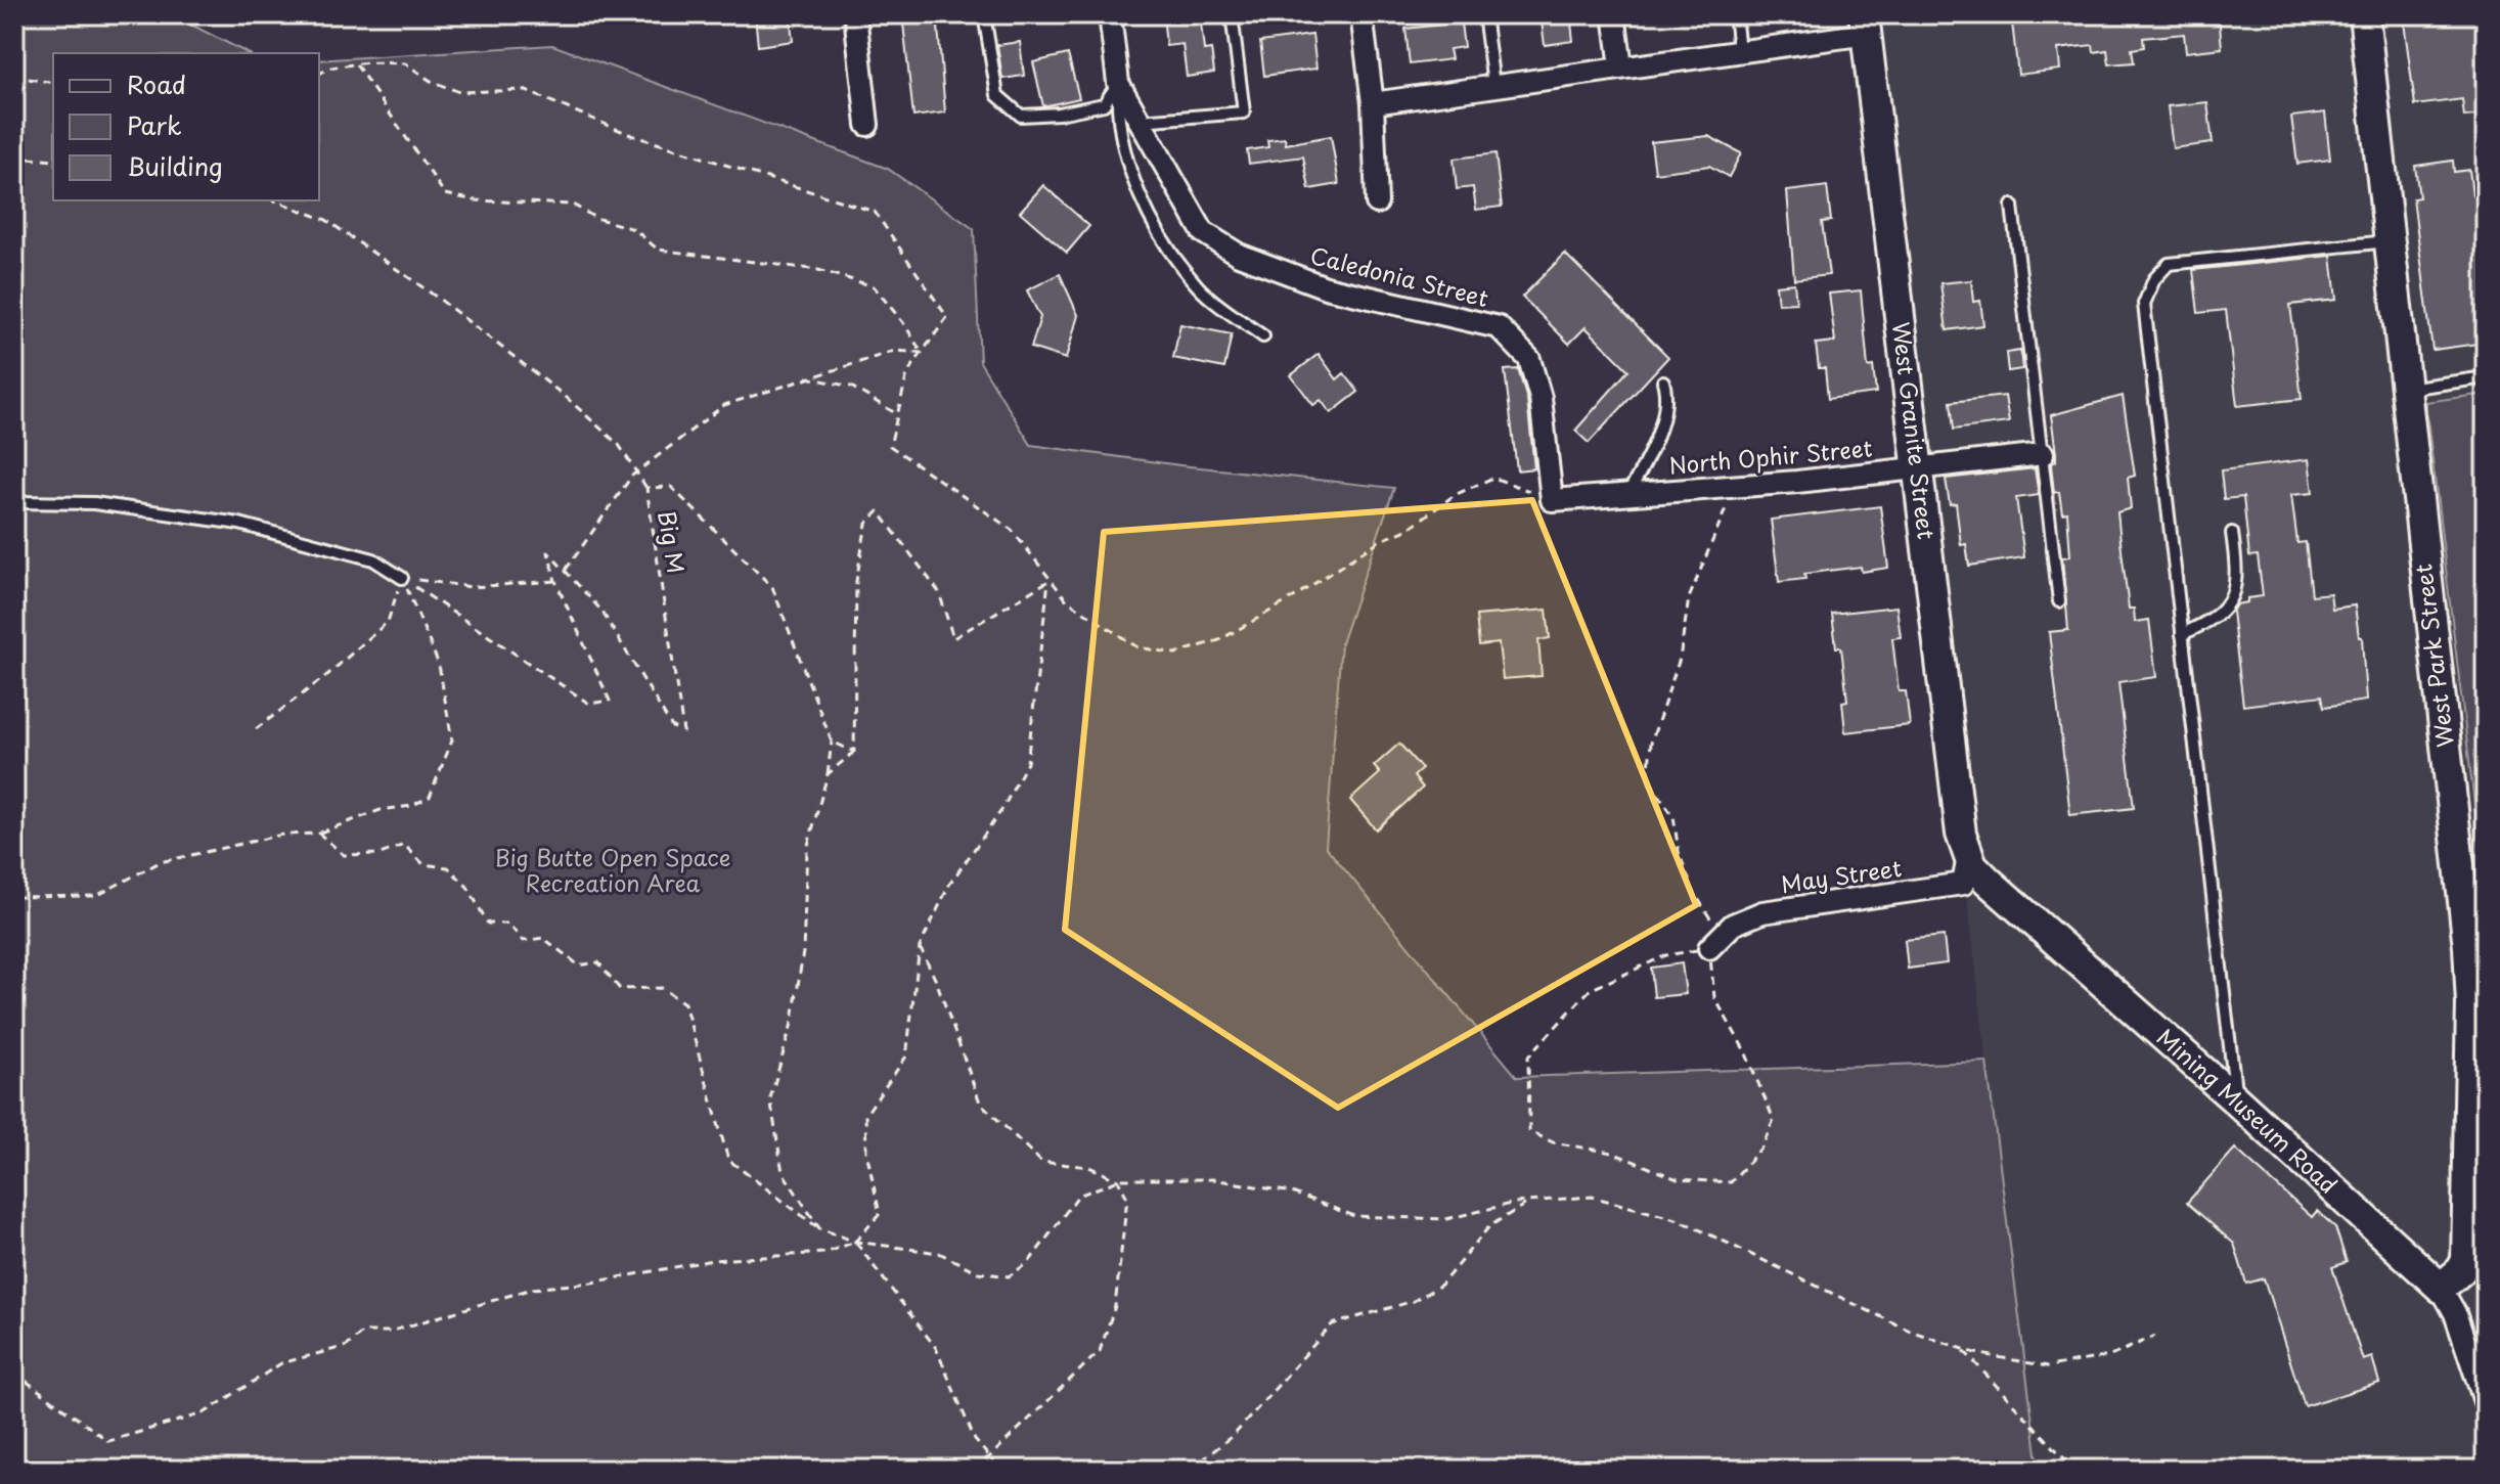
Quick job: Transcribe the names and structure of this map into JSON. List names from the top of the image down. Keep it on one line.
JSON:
{"streets":{"street":["Caledonia Street","West Granite Street","North Ophir Street","West Park Street","May Street","Mining Museum Road"],"path":["Big M"]},"crossings":[["Caledonia Street","North Ophir Street"],["West Granite Street","North Ophir Street"],["West Granite Street","May Street"],["West Granite Street","Mining Museum Road"],["West Park Street","Mining Museum Road"],["May Street","Mining Museum Road"]],"parks":["Big Butte Open Space Recreation Area"],"legend":["Road","Park","Building"]}
